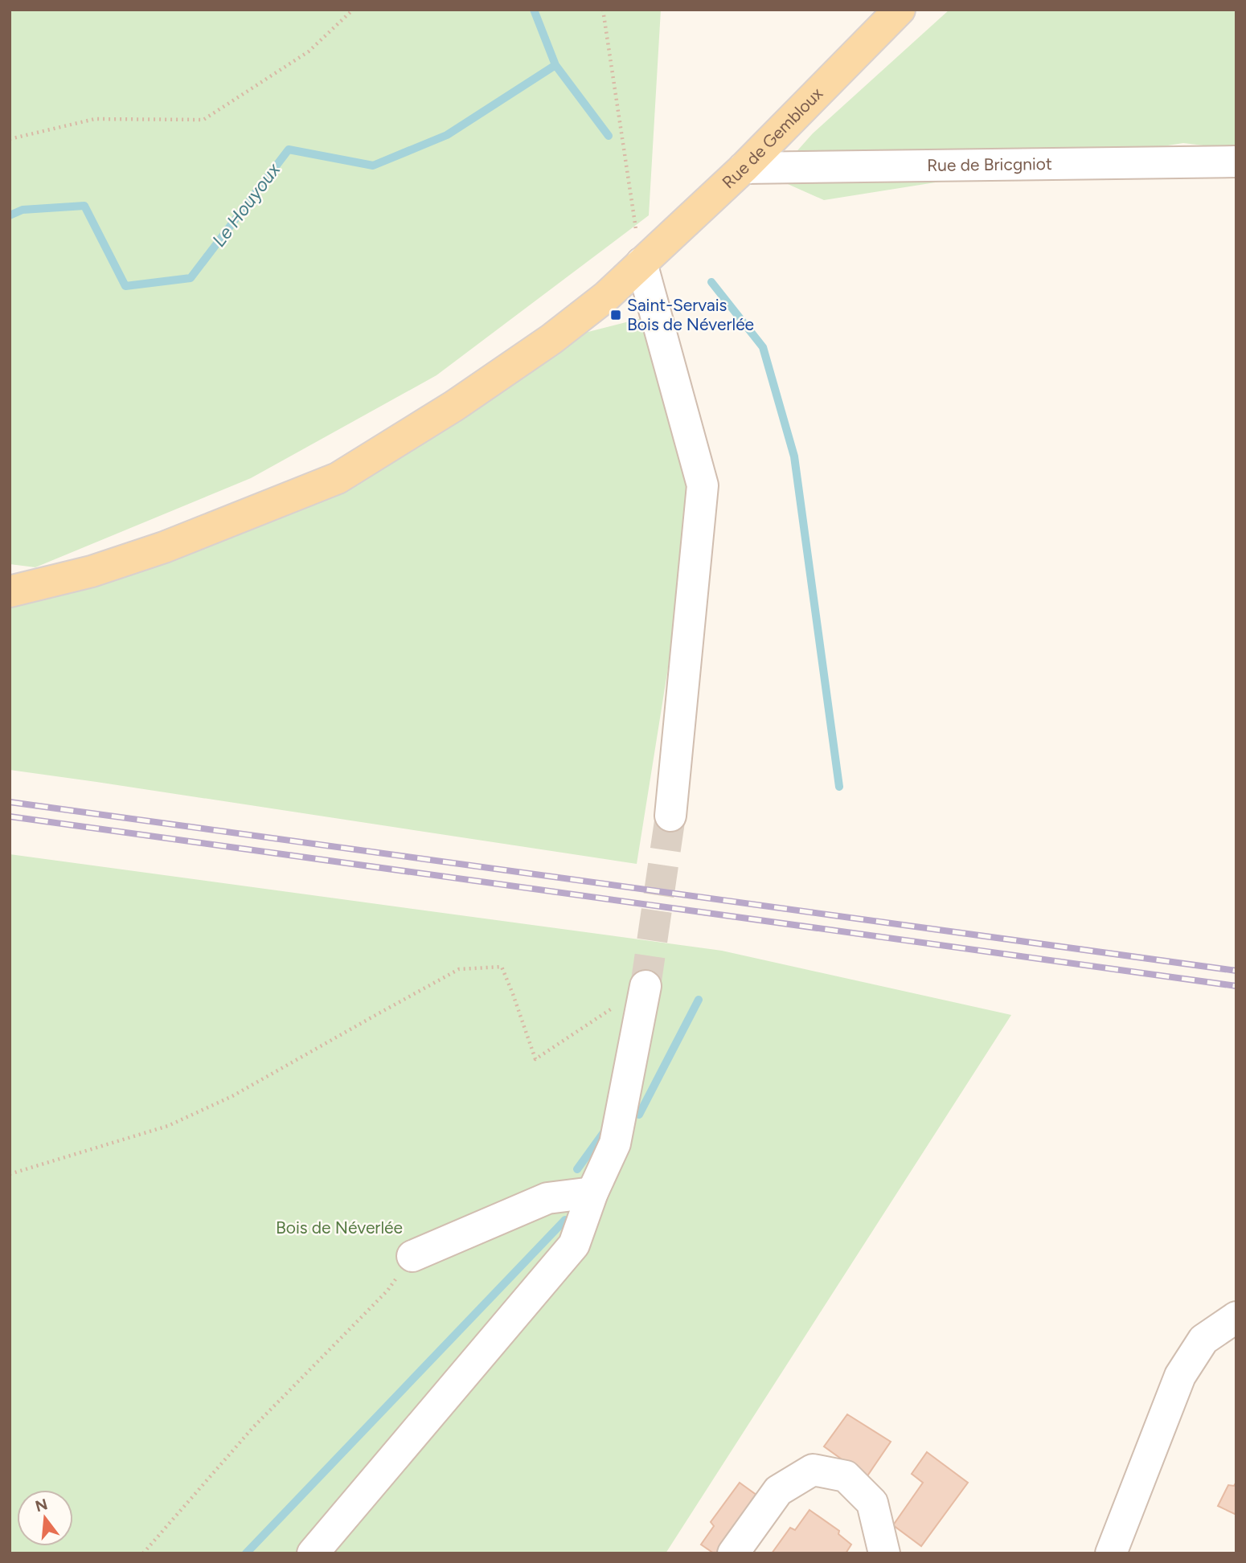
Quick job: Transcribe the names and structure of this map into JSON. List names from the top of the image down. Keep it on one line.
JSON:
{"streets":{"main road":["Rue de Gembloux"],"street":["Rue de Bricgniot"]},"crossings":[["Rue de Gembloux","Rue de Bricgniot"]],"water":["Le Houyoux"],"parks":["Bois de Néverlée"],"places":{"transit":["Saint-Servais Bois de Néverlée"]},"north":"top"}
